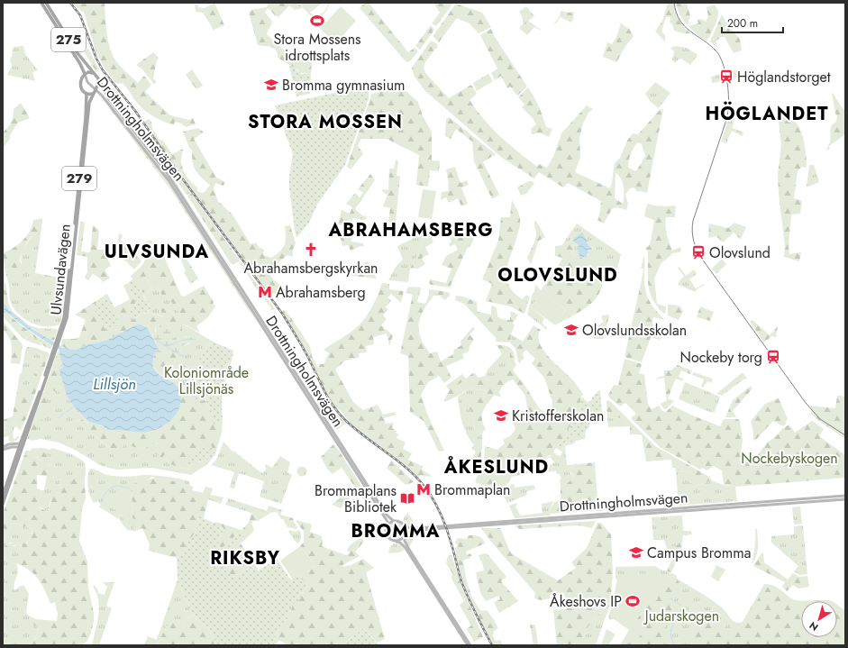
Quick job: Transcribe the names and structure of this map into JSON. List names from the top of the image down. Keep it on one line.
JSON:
{"streets":{"main road":["275","Drottningholmsvägen","279","Ulvsundavägen"]},"crossings":[["275","Drottningholmsvägen"],["Drottningholmsvägen","Ulvsundavägen"]],"districts":["HÖGLANDET","STORA MOSSEN","ABRAHAMSBERG","ULVSUNDA","OLOVSLUND","ÅKESLUND","BROMMA","RIKSBY"],"water":["Lillsjön"],"parks":["Koloniområde Lillsjönäs","Nockebyskogen","Judarskogen"],"places":{"sports":["Stora Mossens idrottsplats","Åkeshovs IP"],"station":["Höglandstorget","Olovslund","Nockeby torg"],"school or university":["Bromma gymnasium","Olovslundsskolan","Kristofferskolan","Campus Bromma"],"church":["Abrahamsbergskyrkan"],"metro station":["Abrahamsberg","Brommaplan"],"library":["Brommaplans Bibliotek"]},"scale_bar":"200 m","north":"bottom left"}
